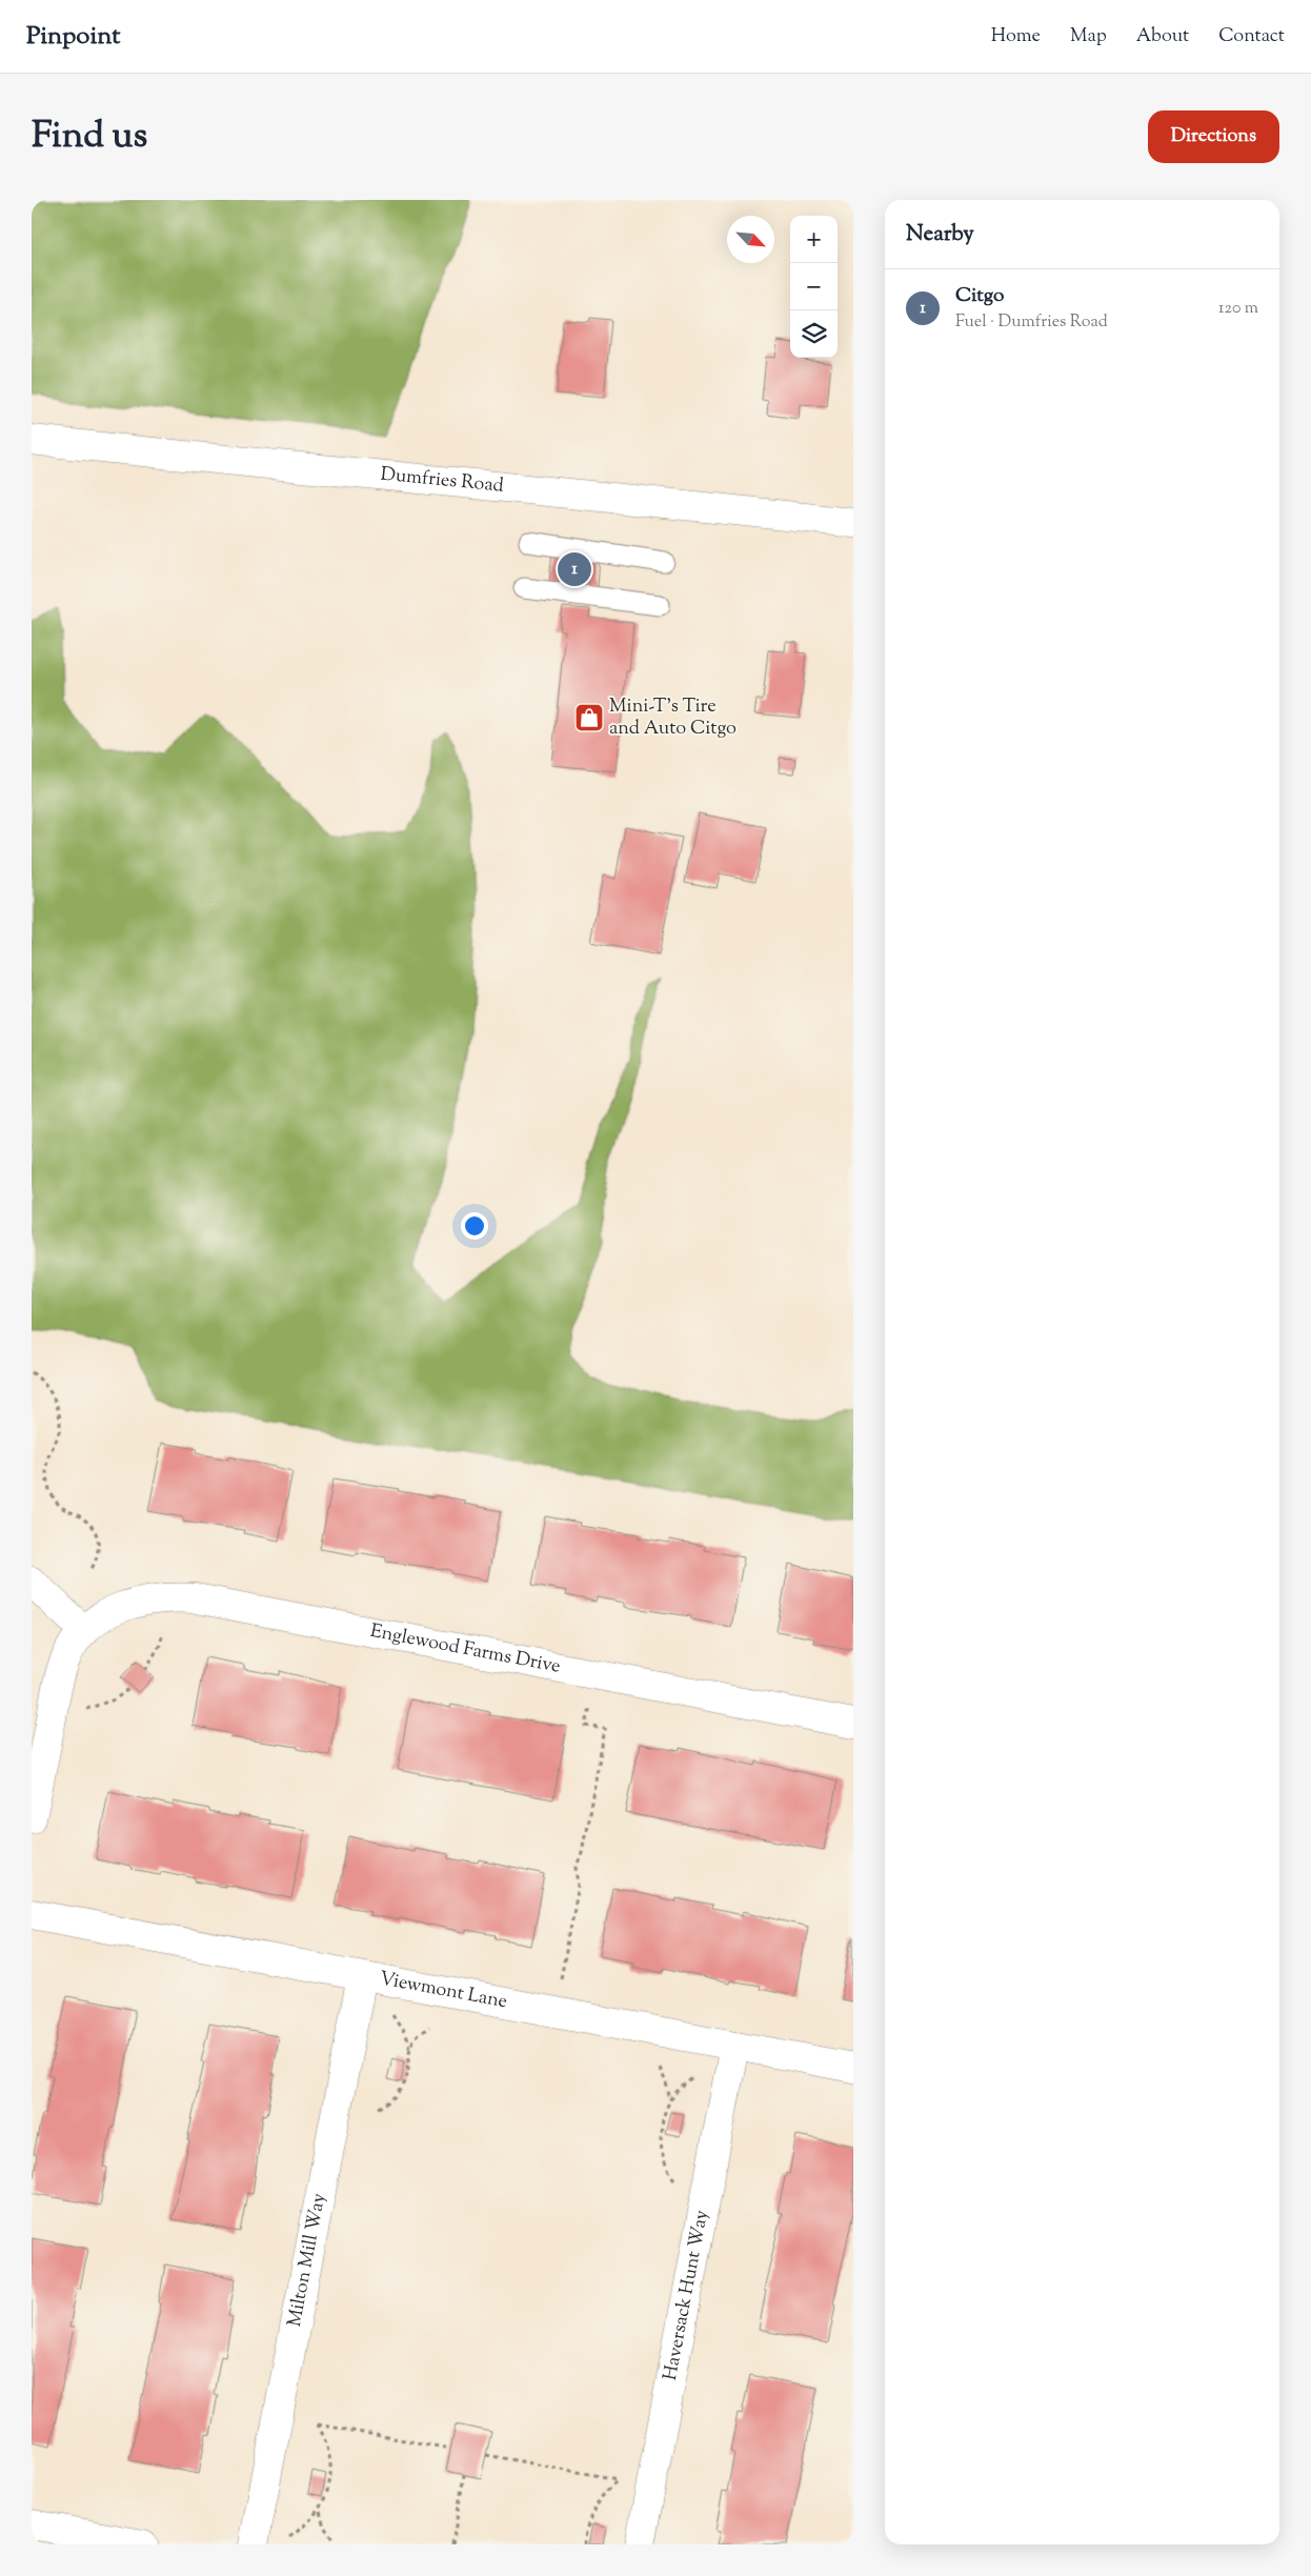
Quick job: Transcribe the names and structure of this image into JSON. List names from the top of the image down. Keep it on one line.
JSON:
{"streets":{"street":["Dumfries Road","Englewood Farms Drive","Viewmont Lane","Milton Mill Way","Haversack Hunt Way"]},"crossings":[["Viewmont Lane","Milton Mill Way"],["Viewmont Lane","Haversack Hunt Way"]],"places":{"shop":["Mini-T's Tire and Auto Citgo"]},"north":"bottom right","page":{"header":"Pinpoint","nav":["Home","Map","About","Contact"],"title":"Find us","buttons":"Directions","heading":"Nearby","map_buttons":["+","−"],"list":[{"mark":"1","name":"Citgo","note":"Fuel · Dumfries Road","value":"120 m"}],"pins":"1"}}
